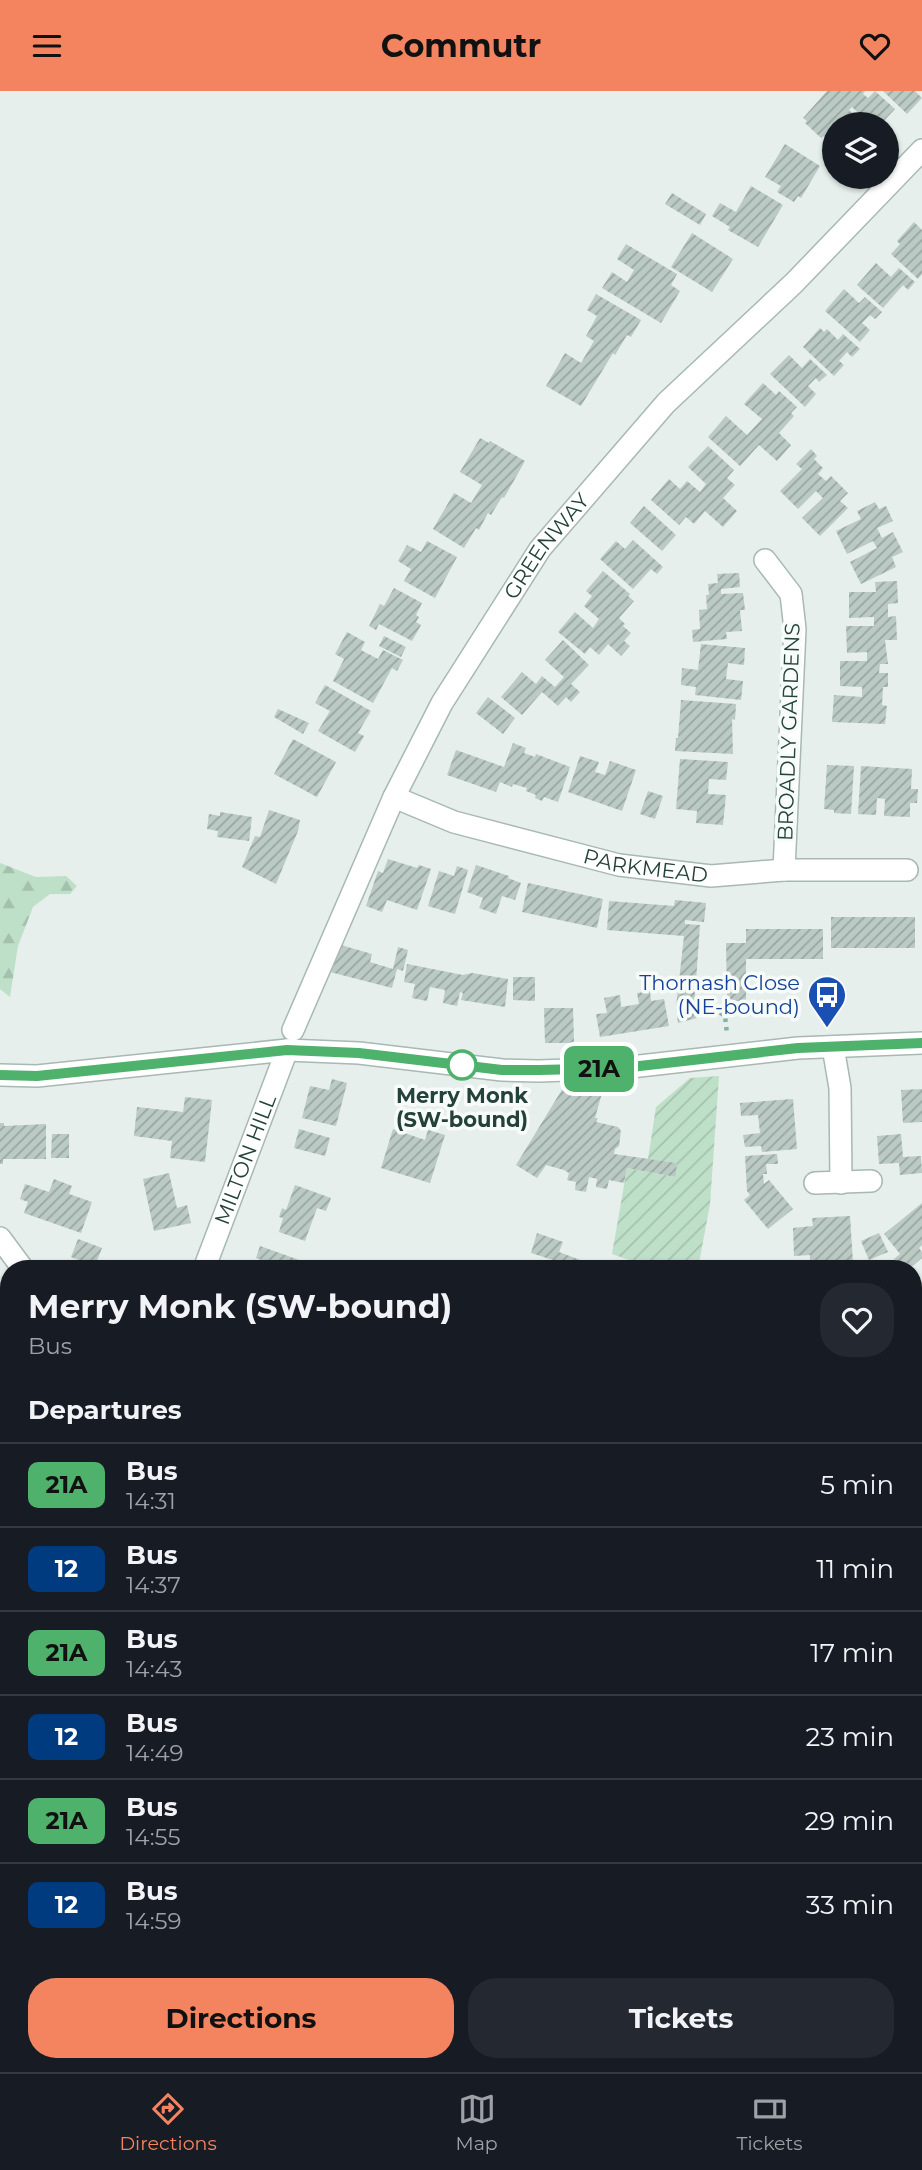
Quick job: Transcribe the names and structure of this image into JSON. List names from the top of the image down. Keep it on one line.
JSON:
{"streets":{"street":["GREENWAY","BROADLY GARDENS","PARKMEAD","MILTON HILL"]},"crossings":[["GREENWAY","PARKMEAD"],["GREENWAY","MILTON HILL"],["BROADLY GARDENS","PARKMEAD"]],"places":{"bus stop":["Thornash Close (NE-bound)"],"other":["Merry Monk (SW-bound)"]},"lines":["bus line 21A"],"page":{"header":"Commutr","on_map":"21A","heading":[["Merry Monk (SW-bound)","Bus"],"Departures"],"list":[{"mark":"21A","name":"Bus","note":"14:31","value":"5 min"},{"mark":"12","name":"Bus","note":"14:37","value":"11 min"},{"mark":"21A","name":"Bus","note":"14:43","value":"17 min"},{"mark":"12","name":"Bus","note":"14:49","value":"23 min"},{"mark":"21A","name":"Bus","note":"14:55","value":"29 min"},{"mark":"12","name":"Bus","note":"14:59","value":"33 min"}],"buttons":["Directions","Tickets"],"tabs":["Directions","Map","Tickets"]}}
